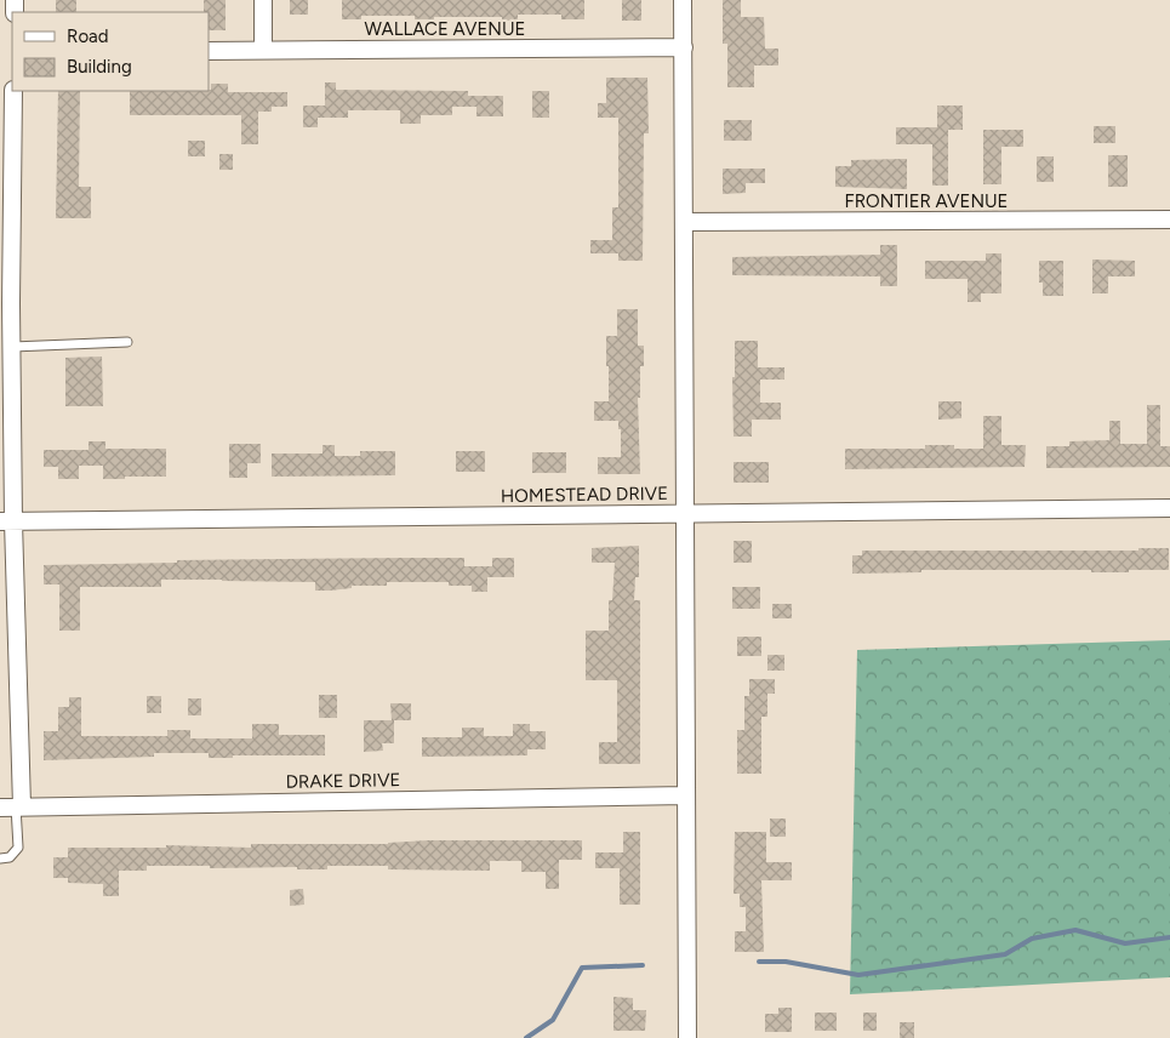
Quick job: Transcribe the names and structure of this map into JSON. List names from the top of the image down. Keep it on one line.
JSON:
{"streets":{"street":["WALLACE AVENUE","FRONTIER AVENUE","HOMESTEAD DRIVE","DRAKE DRIVE"]},"legend":["Road","Building"]}
